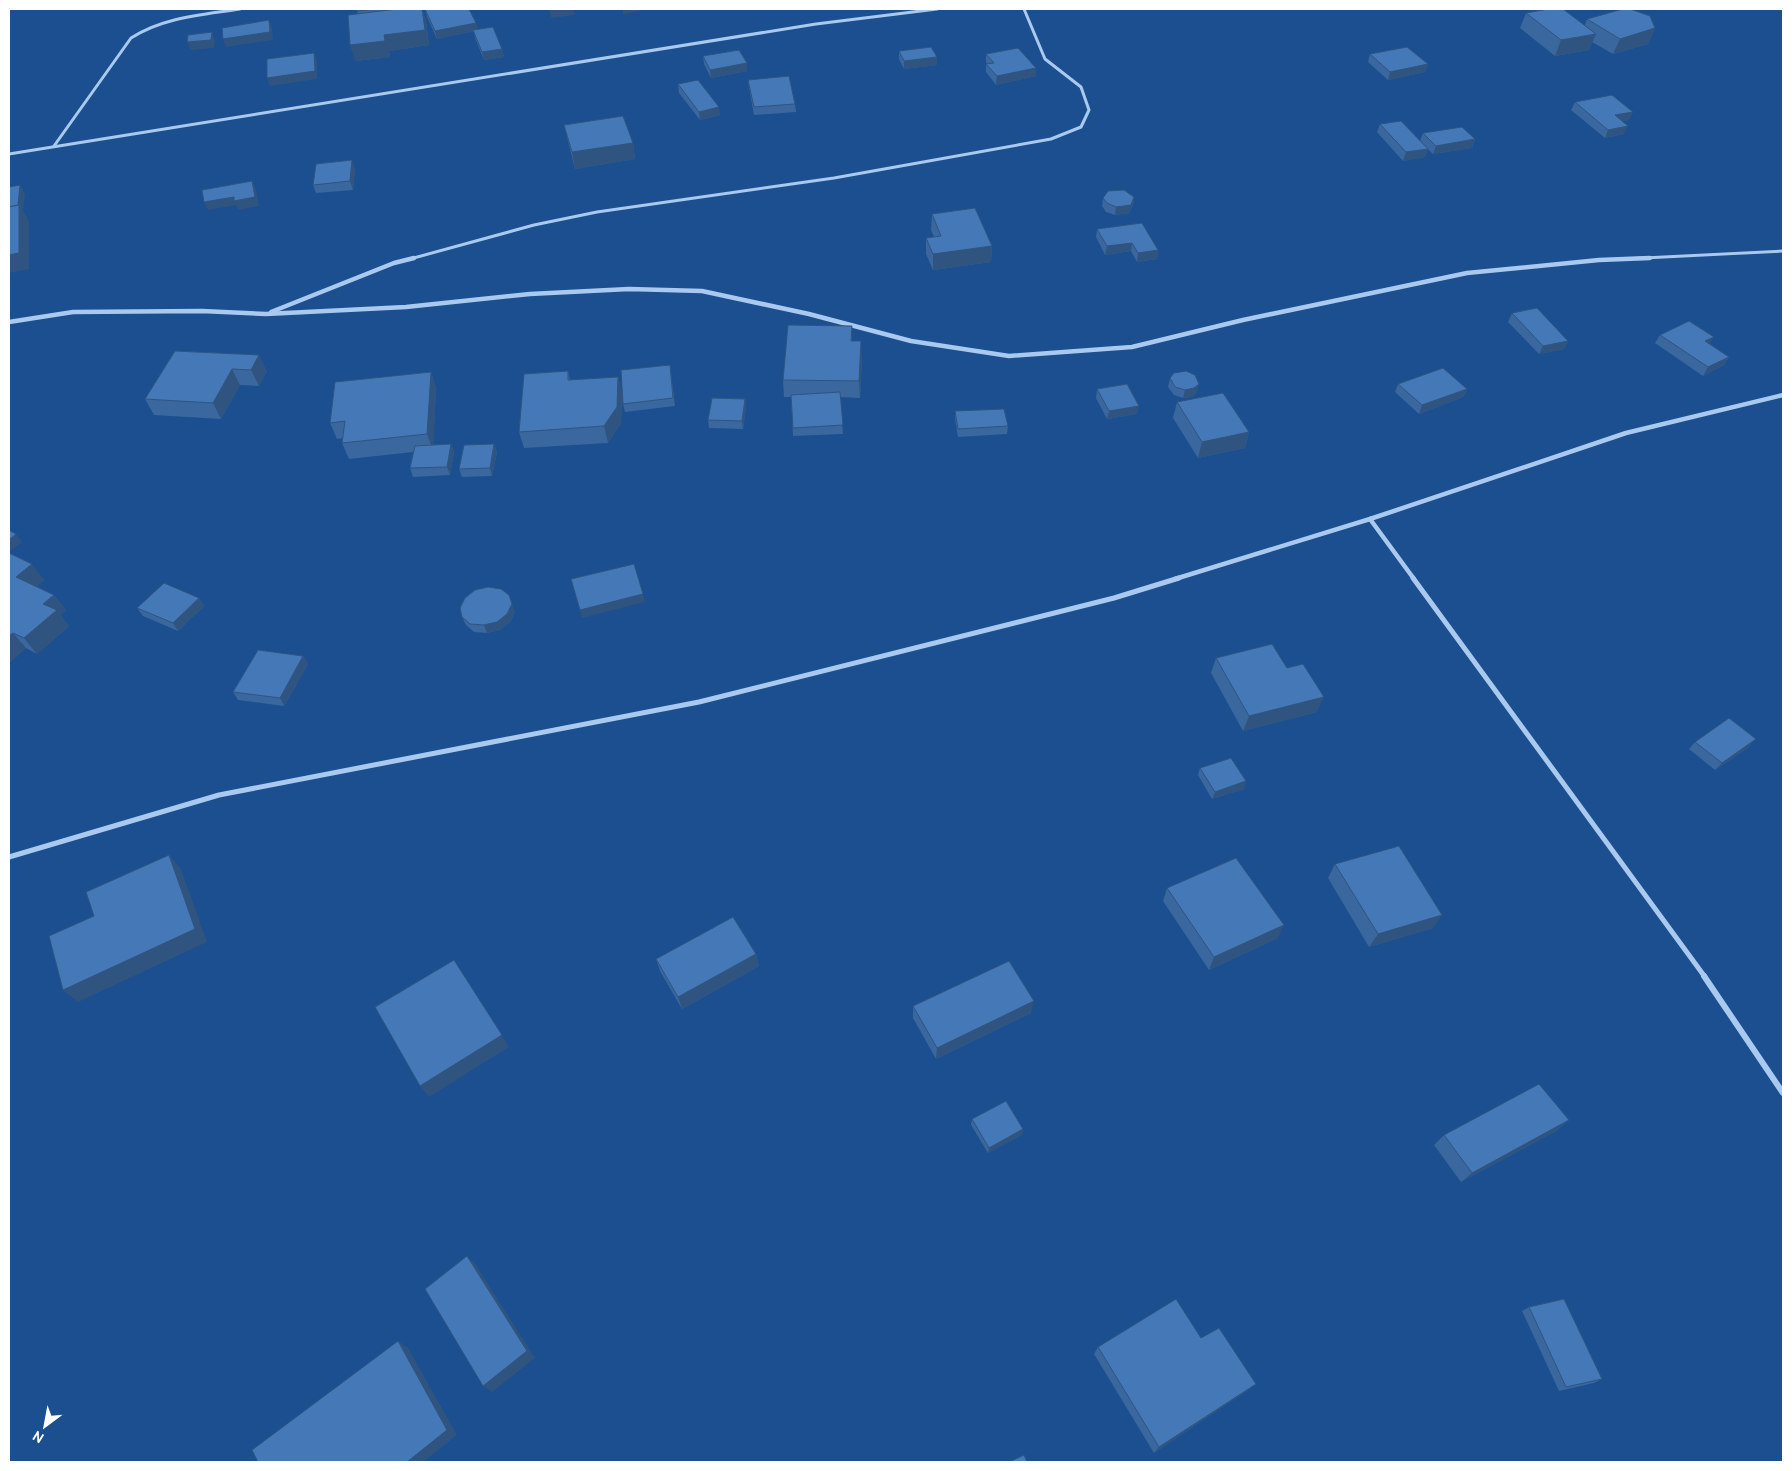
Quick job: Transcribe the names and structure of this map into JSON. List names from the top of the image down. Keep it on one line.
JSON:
{"north":"bottom left"}
